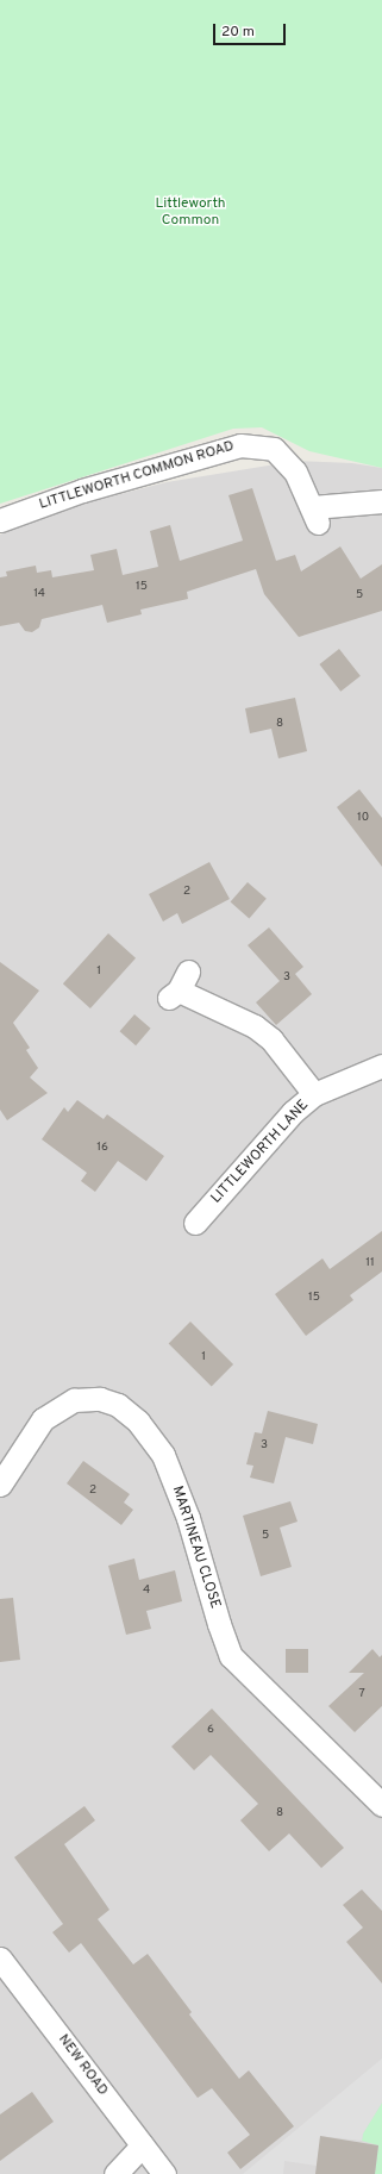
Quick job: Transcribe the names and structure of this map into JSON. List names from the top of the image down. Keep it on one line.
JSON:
{"streets":{"street":["LITTLEWORTH COMMON ROAD","LITTLEWORTH LANE","MARTINEAU CLOSE","NEW ROAD"]},"parks":["Littleworth Common"],"house_numbers":["15","14","5","8","10","2","1","3","16","11","15","1","3","2","5","4","7","6","8"],"scale_bar":"20 m"}
